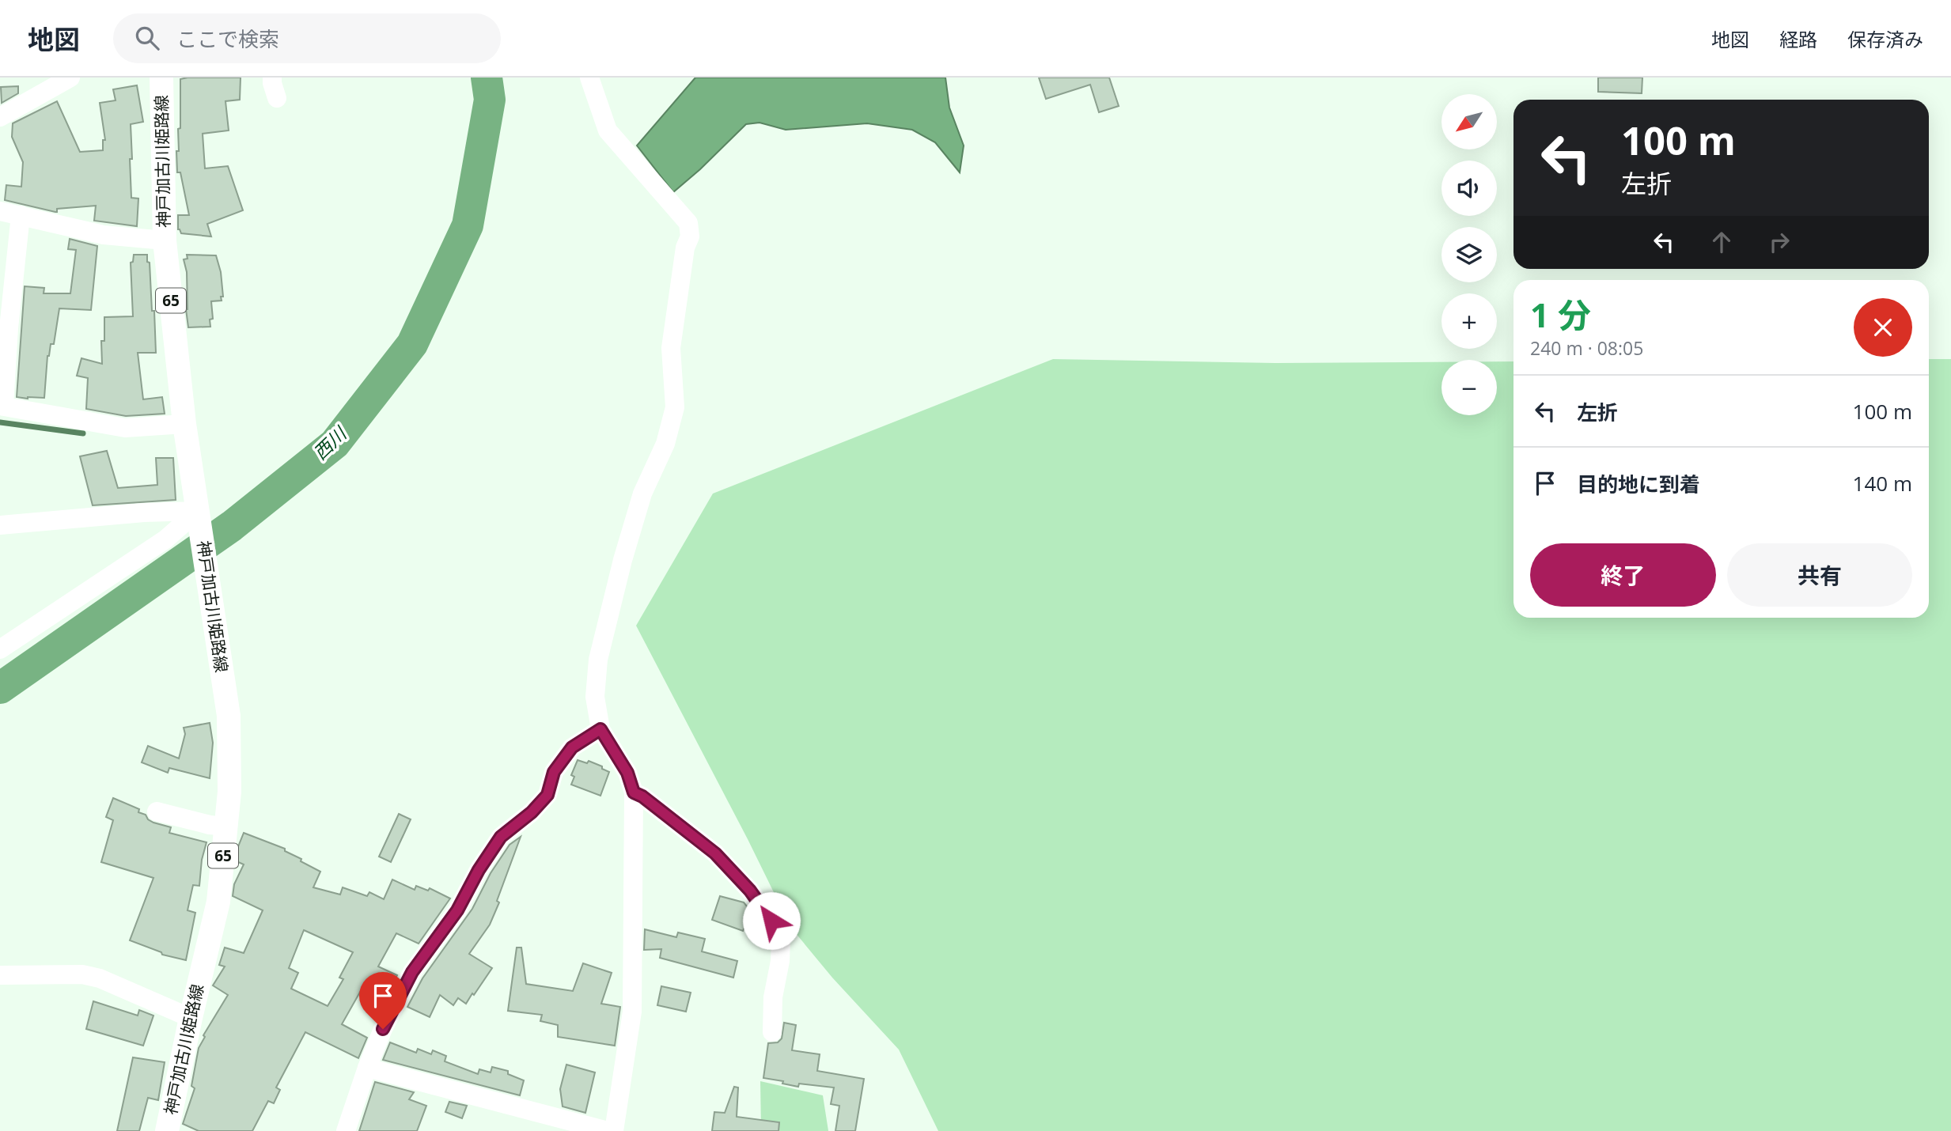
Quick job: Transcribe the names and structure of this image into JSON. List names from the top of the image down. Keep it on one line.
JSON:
{"streets":{"main road":["神戸加古川姫路線","65"]},"water":["西川"],"north":"bottom left","page":{"header":"地図","search":"ここで検索","nav":["地図","経路","保存済み"],"map_buttons":["+","−"],"turn":["100 m","左折"],"heading":["1 分","240 m · 08:05"],"list":[{"name":"左折","value":"100 m"},{"name":"目的地に到着","value":"140 m"}],"buttons":["終了","共有"]}}
